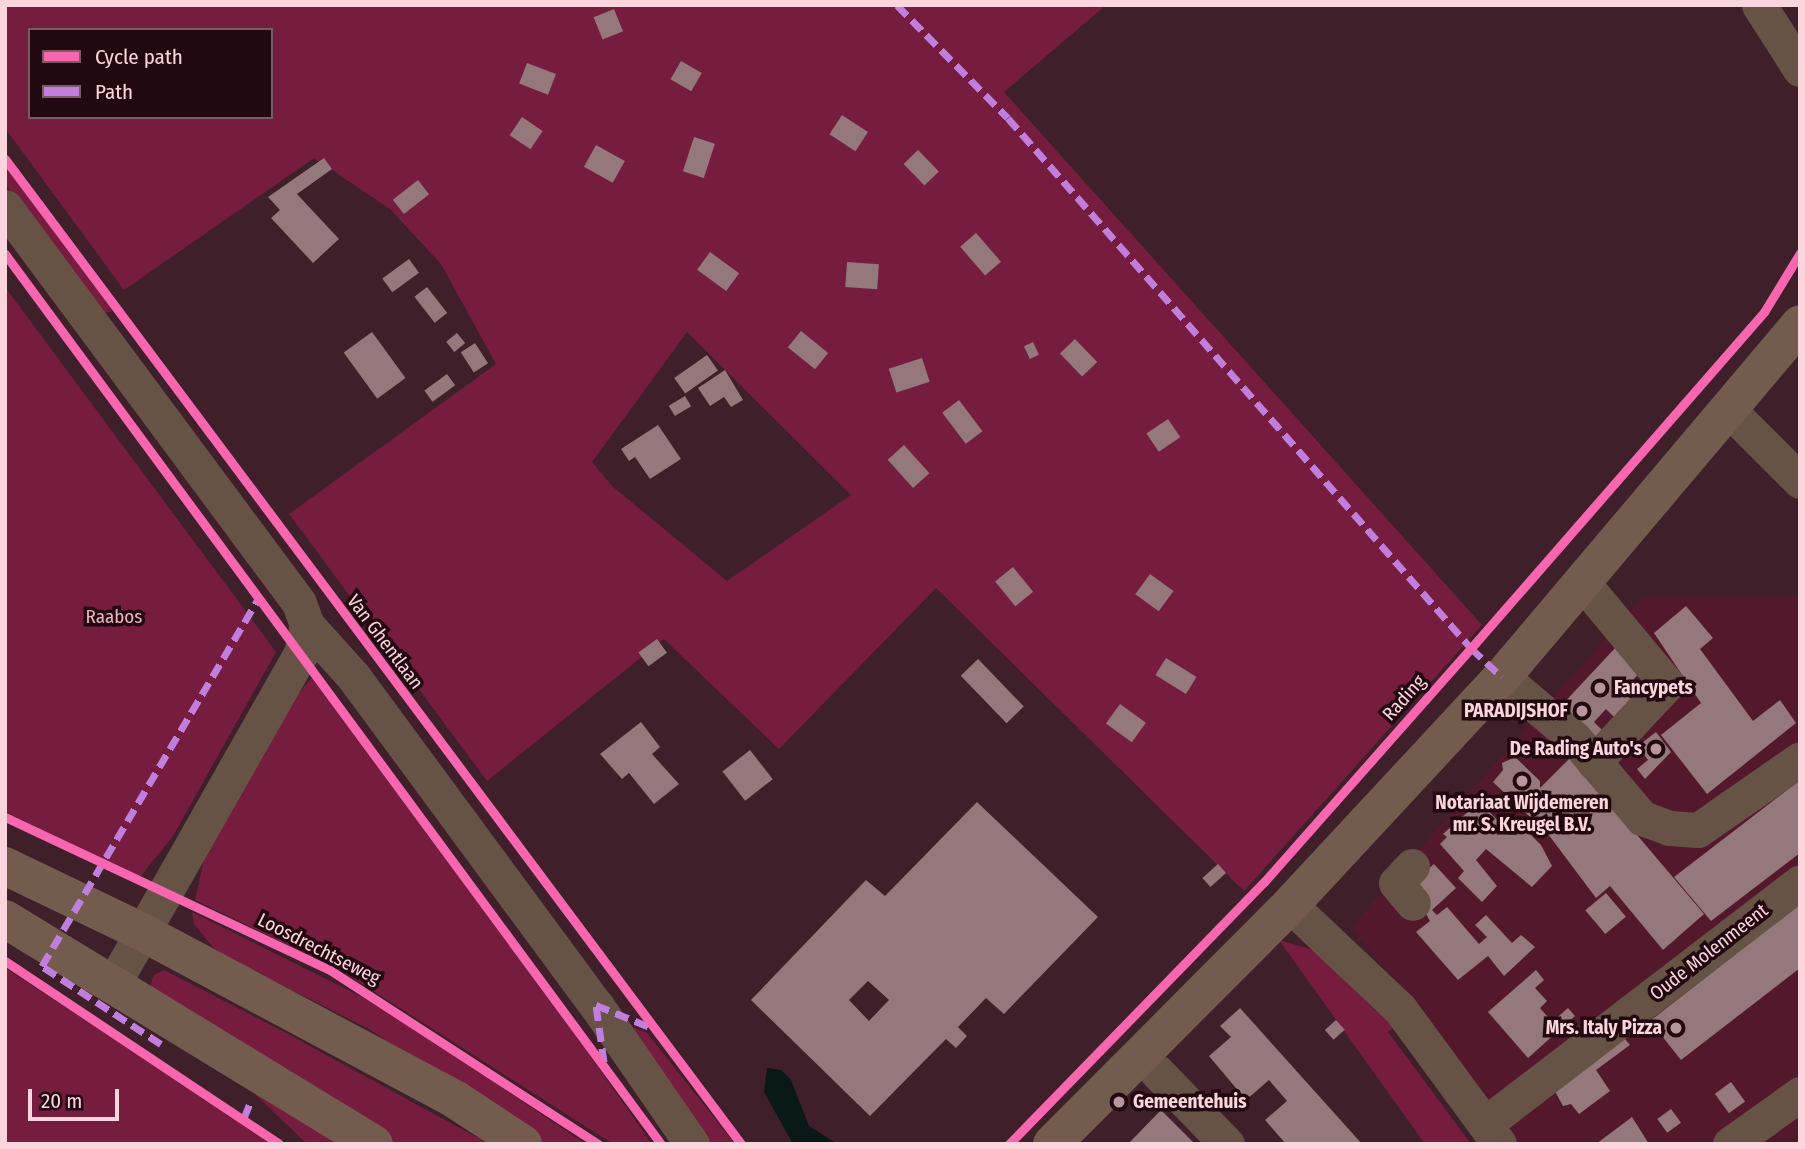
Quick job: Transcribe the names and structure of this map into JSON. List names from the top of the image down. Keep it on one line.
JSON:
{"streets":{"street":["Oude Molenmeent"],"cycle path":["Van Ghentlaan","Rading","Loosdrechtseweg"]},"parks":["Raabos"],"places":["Fancypets","PARADIJSHOF","De Rading Auto's","Notariaat Wijdemeren mr. S. Kreugel B.V.","Mrs. Italy Pizza","Gemeentehuis"],"legend":["Cycle path","Path"],"scale_bar":"20 m"}
